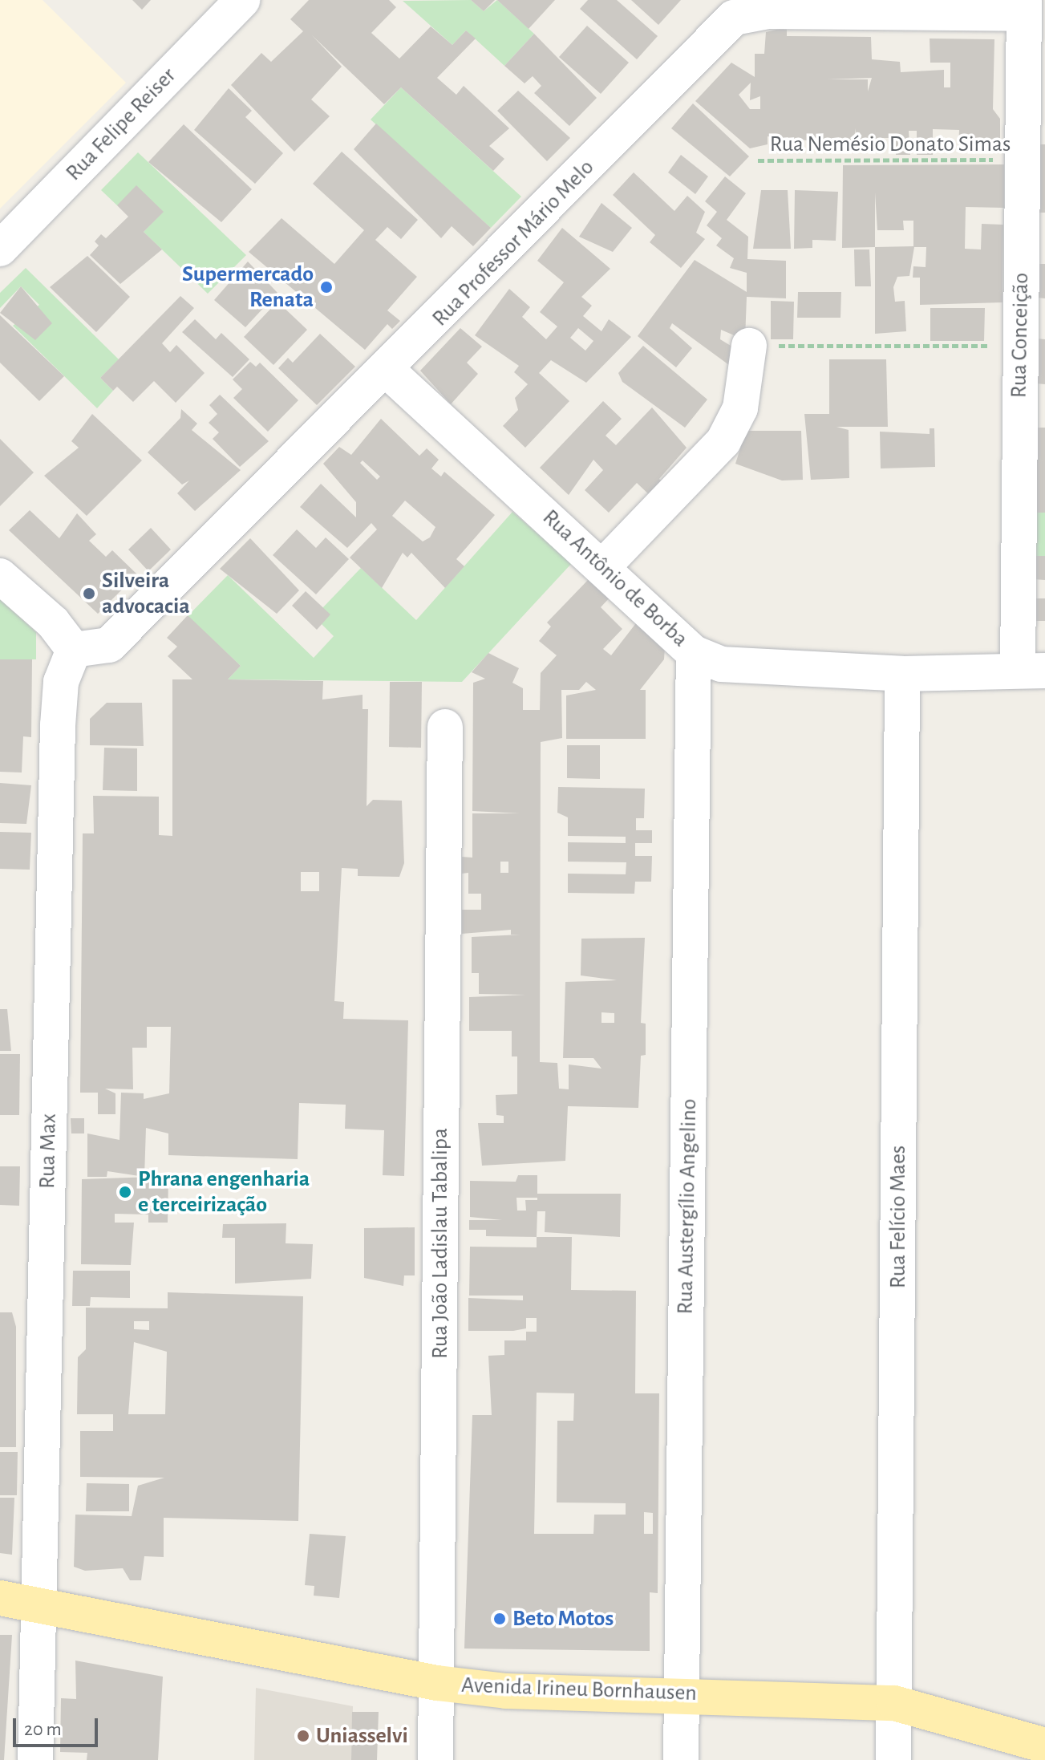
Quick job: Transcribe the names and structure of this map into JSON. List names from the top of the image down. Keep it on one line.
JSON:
{"streets":{"main road":["Avenida Irineu Bornhausen"],"street":["Rua Felipe Reiser","Rua Professor Mário Melo","Rua Conceição","Rua Antônio de Borba","Rua Max","Rua Austergílio Angelino","Rua Felício Maes","Rua João Ladislau Tabalipa"],"path":["Rua Nemésio Donato Simas"]},"crossings":[["Rua Nemésio Donato Simas","Rua Conceição"],["Rua Professor Mário Melo","Rua Conceição"],["Rua Professor Mário Melo","Rua Antônio de Borba"],["Rua Professor Mário Melo","Rua Max"],["Rua Conceição","Rua Antônio de Borba"],["Rua Antônio de Borba","Rua Austergílio Angelino"],["Rua Antônio de Borba","Rua Felício Maes"],["Rua Max","Avenida Irineu Bornhausen"],["Rua Austergílio Angelino","Avenida Irineu Bornhausen"],["Rua Felício Maes","Avenida Irineu Bornhausen"],["Rua João Ladislau Tabalipa","Avenida Irineu Bornhausen"]],"places":["Supermercado Renata","Silveira advocacia","Phrana engenharia e terceirização","Beto Motos","Uniasselvi"],"scale_bar":"20 m"}
